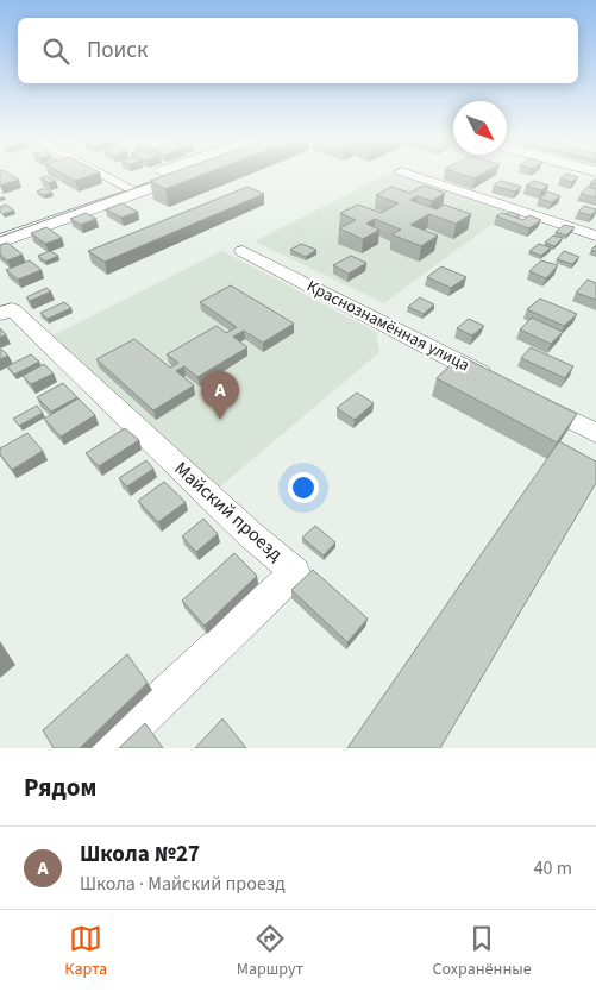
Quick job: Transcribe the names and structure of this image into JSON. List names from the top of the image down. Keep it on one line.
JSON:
{"streets":{"street":["Краснознамённая улица","Майский проезд"]},"north":"bottom right","page":{"search":"Поиск","pins":"A","heading":"Рядом","list":[{"mark":"A","name":"Школа №27","note":"Школа · Майский проезд","value":"40 m"}],"nav":["Карта","Маршрут","Сохранённые"]}}
